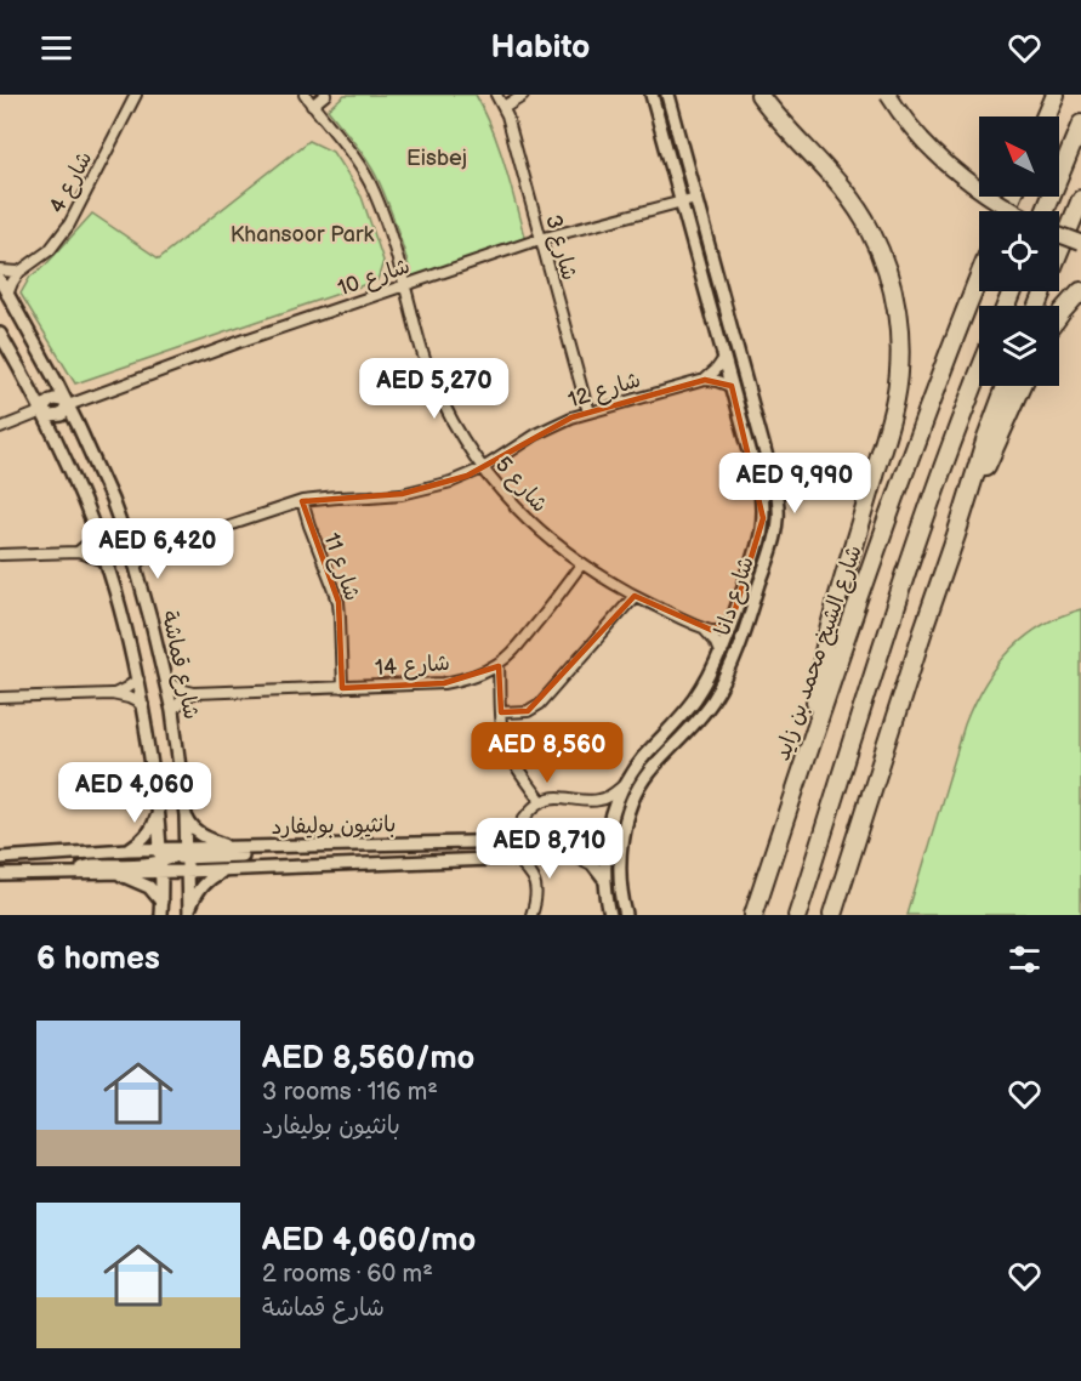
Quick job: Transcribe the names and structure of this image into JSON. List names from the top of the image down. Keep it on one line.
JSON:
{"streets":{"highway":["شارع الشيخ محمد بن زايد"],"street":["شارع 4","شارع 3","شارع 10","شارع 12","شارع 5","شارع 11","شارع دانا","شارع قماشة","شارع 14","بانثيون بوليفارد"]},"crossings":[["شارع 4","شارع قماشة"],["شارع 3","شارع 10"],["شارع 3","شارع 12"],["شارع 10","شارع 5"],["شارع 10","شارع دانا"],["شارع 10","شارع قماشة"],["شارع 12","شارع 5"],["شارع 12","شارع 11"],["شارع 12","شارع دانا"],["شارع 5","شارع دانا"],["شارع 5","شارع 14"],["شارع 11","شارع 14"],["شارع دانا","بانثيون بوليفارد"],["شارع قماشة","شارع 14"],["شارع قماشة","بانثيون بوليفارد"]],"parks":["Eisbej","Khansoor Park"],"north":"top left","page":{"header":"Habito","price":["AED 5,270","AED 9,990","AED 6,420","AED 8,560","AED 4,060","AED 8,710"],"heading":"6 homes","list":[{"name":"AED 8,560/mo","note":"3 rooms · 116 m² · بانثيون بوليفارد"},{"name":"AED 4,060/mo","note":"2 rooms · 60 m² · شارع قماشة"}]}}
